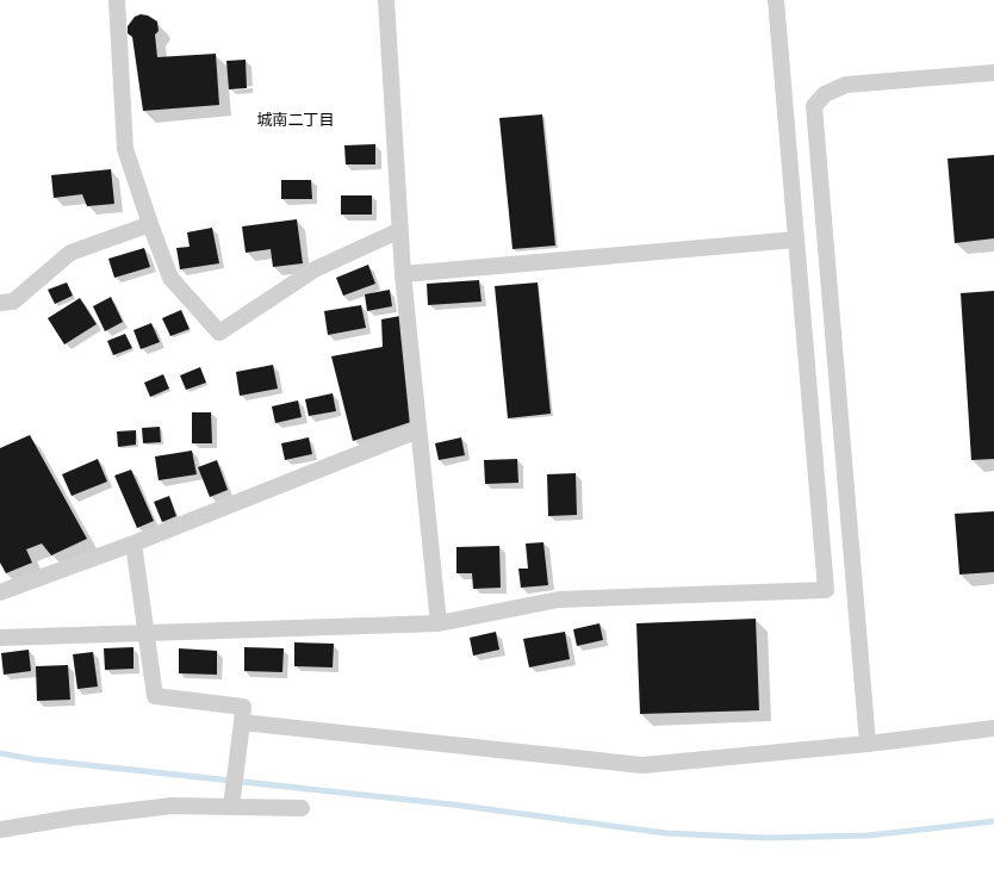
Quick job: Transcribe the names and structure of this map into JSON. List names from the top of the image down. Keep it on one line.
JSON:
{"districts":["城南二丁目"]}
